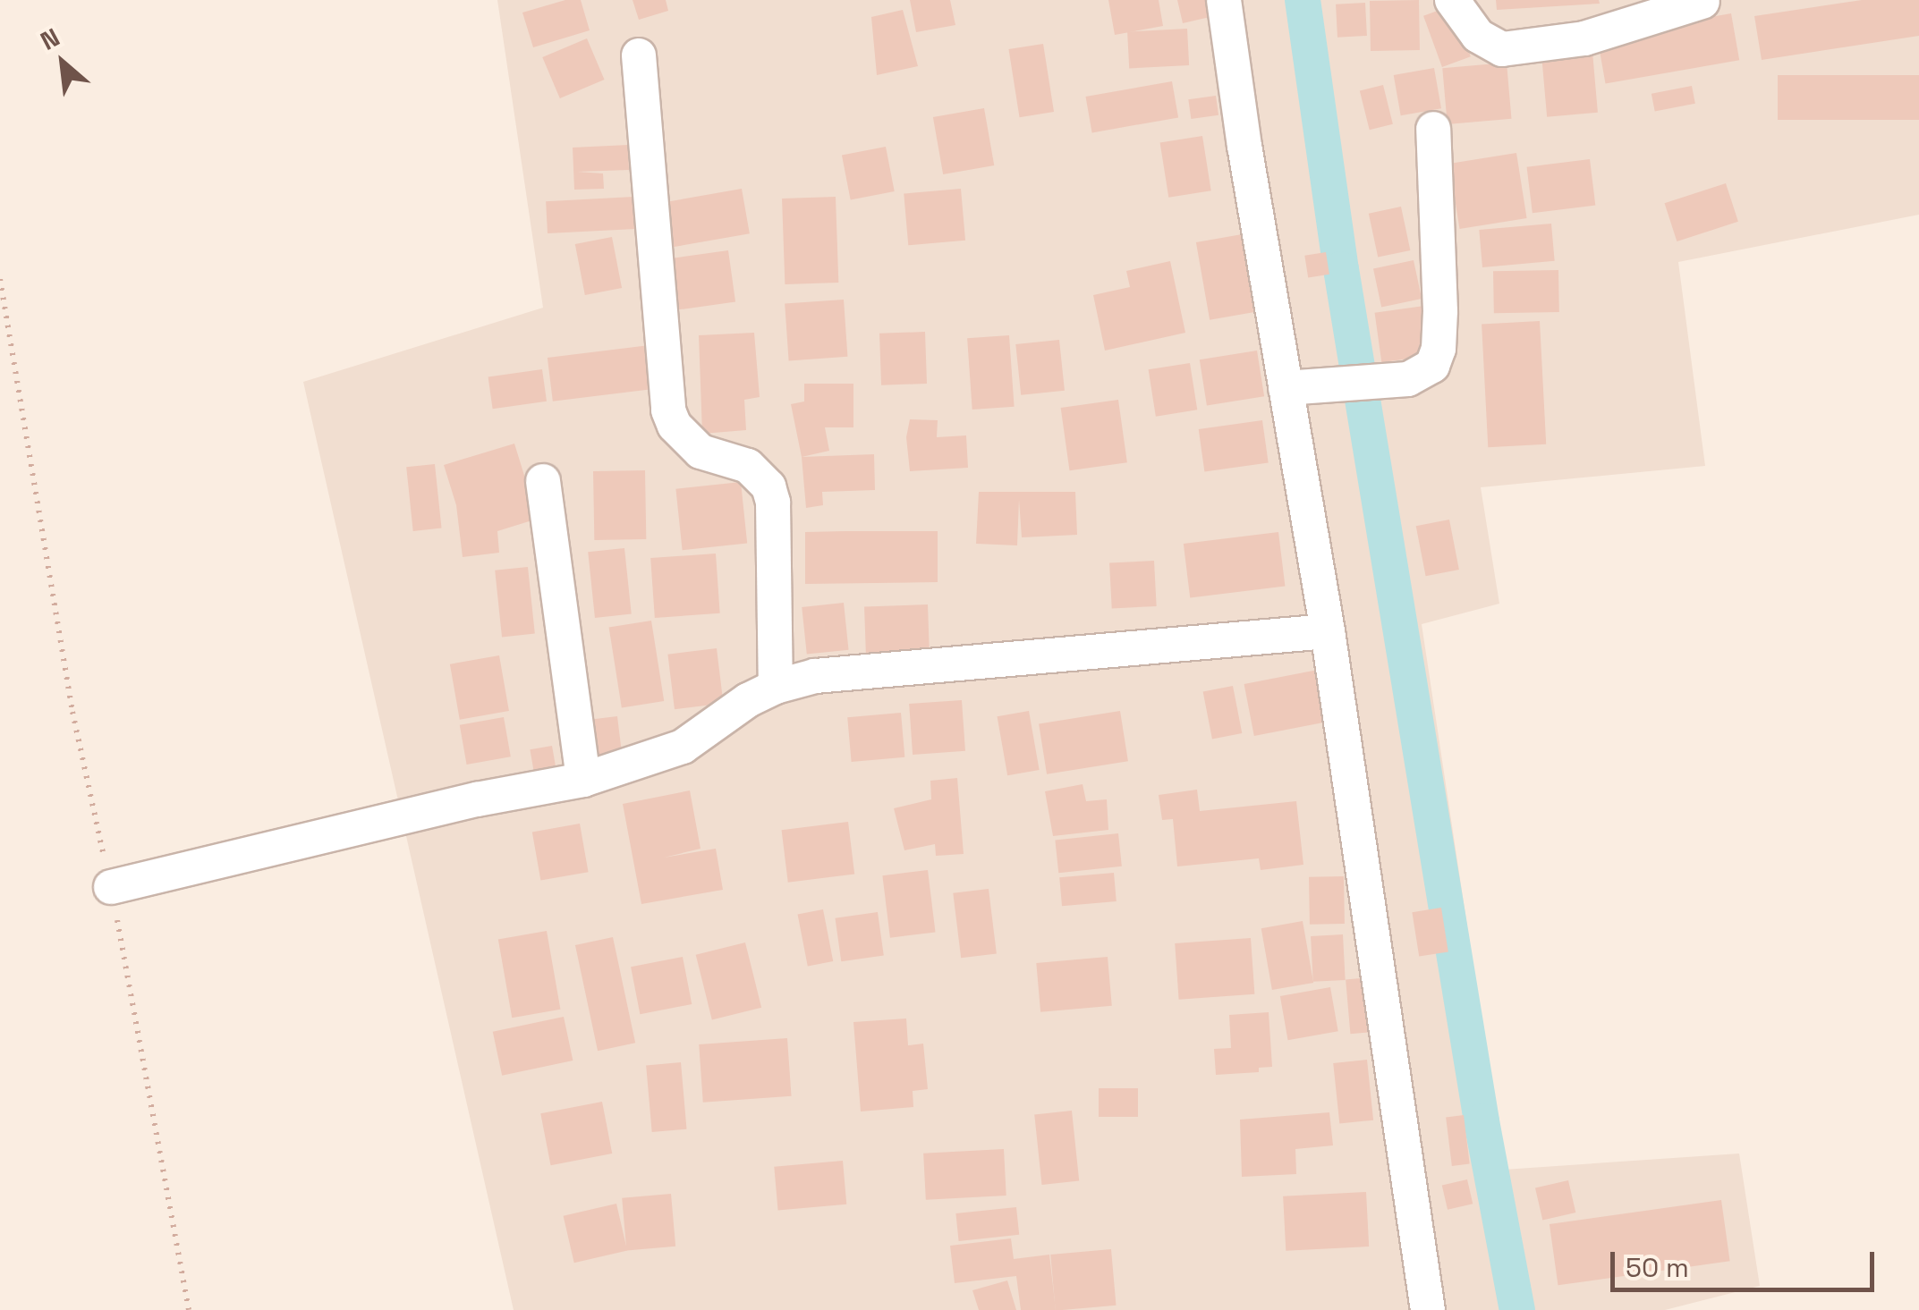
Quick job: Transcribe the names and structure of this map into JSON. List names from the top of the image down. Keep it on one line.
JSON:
{"scale_bar":"50 m","north":"top left"}
